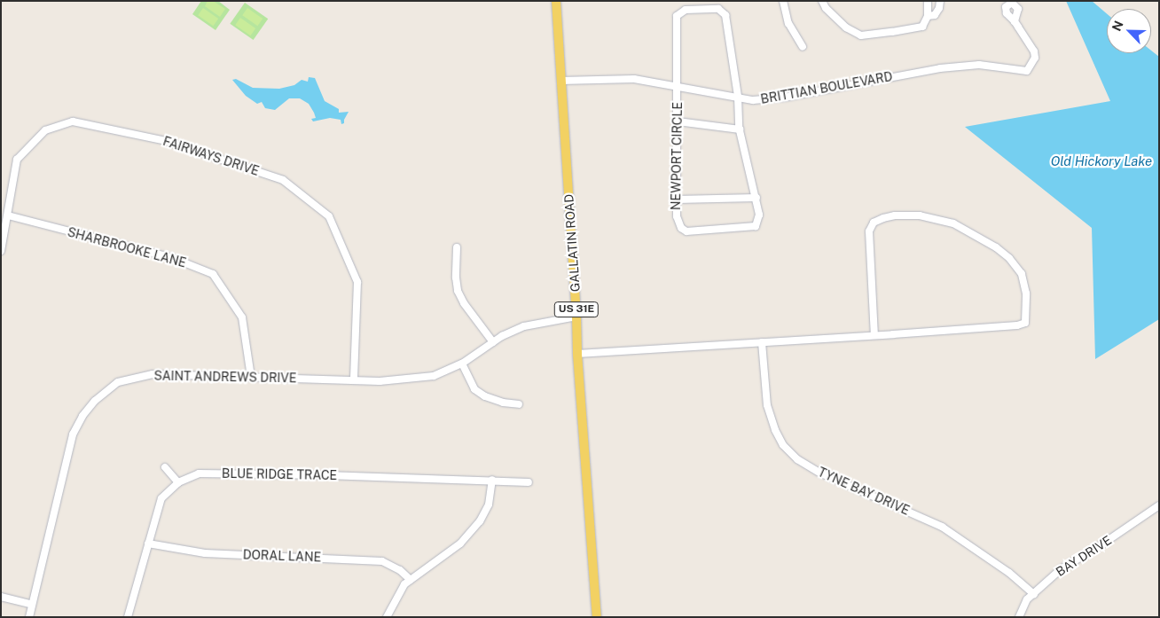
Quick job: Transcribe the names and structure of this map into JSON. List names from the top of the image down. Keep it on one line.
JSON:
{"streets":{"main road":["GALLATIN ROAD","US 31E"],"street":["BRITTIAN BOULEVARD","FAIRWAYS DRIVE","NEWPORT CIRCLE","SHARBROOKE LANE","SAINT ANDREWS DRIVE","BLUE RIDGE TRACE","TYNE BAY DRIVE","DORAL LANE","BAY DRIVE"]},"crossings":[["BRITTIAN BOULEVARD","NEWPORT CIRCLE"],["BRITTIAN BOULEVARD","GALLATIN ROAD"],["FAIRWAYS DRIVE","SHARBROOKE LANE"],["FAIRWAYS DRIVE","SAINT ANDREWS DRIVE"],["GALLATIN ROAD","SAINT ANDREWS DRIVE"],["SHARBROOKE LANE","SAINT ANDREWS DRIVE"],["BLUE RIDGE TRACE","DORAL LANE"],["TYNE BAY DRIVE","BAY DRIVE"]],"water":["Old Hickory Lake"],"north":"top left"}
